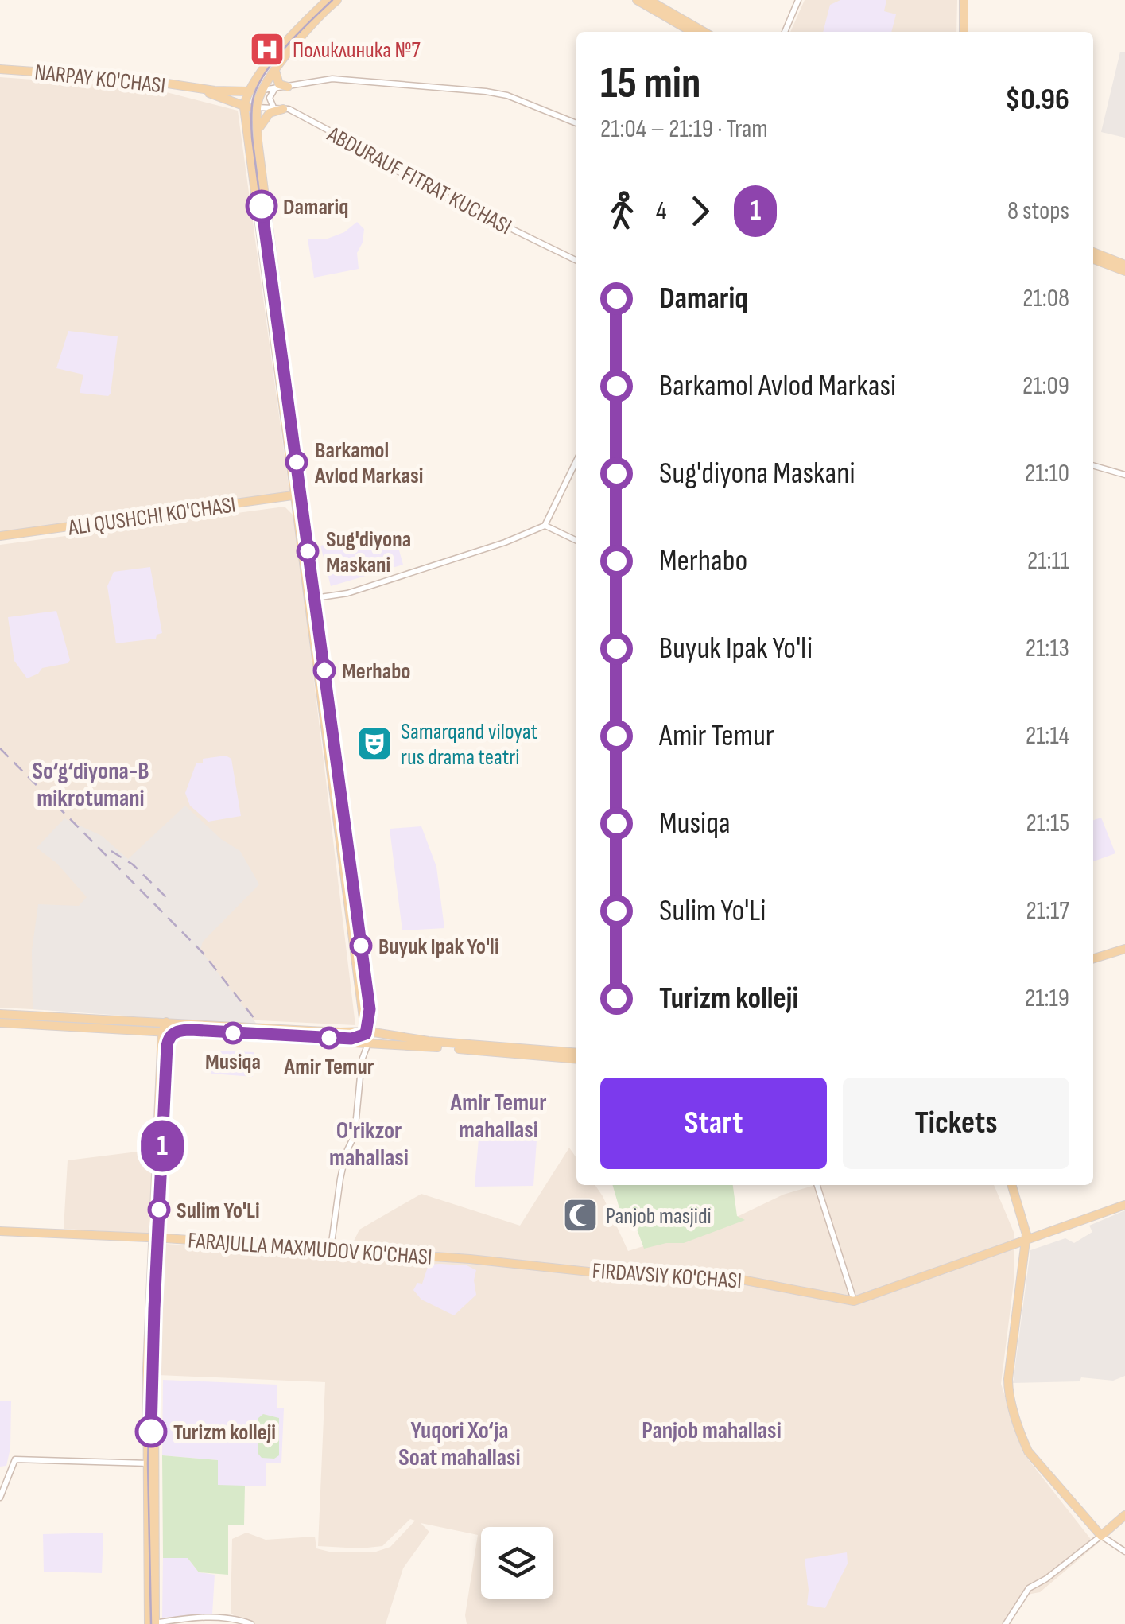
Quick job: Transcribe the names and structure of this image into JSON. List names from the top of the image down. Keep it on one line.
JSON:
{"streets":{"main road":["NARPAY KO'CHASI","ALI QUSHCHI KO'CHASI","FARAJULLA MAXMUDOV KO'CHASI","FIRDAVSIY KO'CHASI"],"street":["ABDURAUF FITRAT KUCHASI"]},"crossings":[["NARPAY KO'CHASI","ABDURAUF FITRAT KUCHASI"],["FARAJULLA MAXMUDOV KO'CHASI","FIRDAVSIY KO'CHASI"]],"districts":["So‘g‘diyona-B mikrotumani","Amir Temur mahallasi","O'rikzor mahallasi","Yuqori Xo‘ja Soat mahallasi","Panjob mahallasi"],"places":{"hospital":["Поликлиника №7"],"other":["Damariq","Barkamol Avlod Markasi","Sug'diyona Maskani","Merhabo","Buyuk Ipak Yo'li","Musiqa","Amir Temur","Sulim Yo'Li","Turizm kolleji"],"theatre":["Samarqand viloyat rus drama teatri"],"mosque":["Panjob masjidi"]},"lines":["tram line 1"],"page":{"on_map":"1","heading":["15 min","21:04 – 21:19 · Tram","$0.96"],"legs":["4","1","8 stops"],"list":[{"name":"Damariq","value":"21:08"},{"name":"Barkamol Avlod Markasi","value":"21:09"},{"name":"Sug'diyona Maskani","value":"21:10"},{"name":"Merhabo","value":"21:11"},{"name":"Buyuk Ipak Yo'li","value":"21:13"},{"name":"Amir Temur","value":"21:14"},{"name":"Musiqa","value":"21:15"},{"name":"Sulim Yo'Li","value":"21:17"},{"name":"Turizm kolleji","value":"21:19"}],"buttons":["Start","Tickets"]}}
